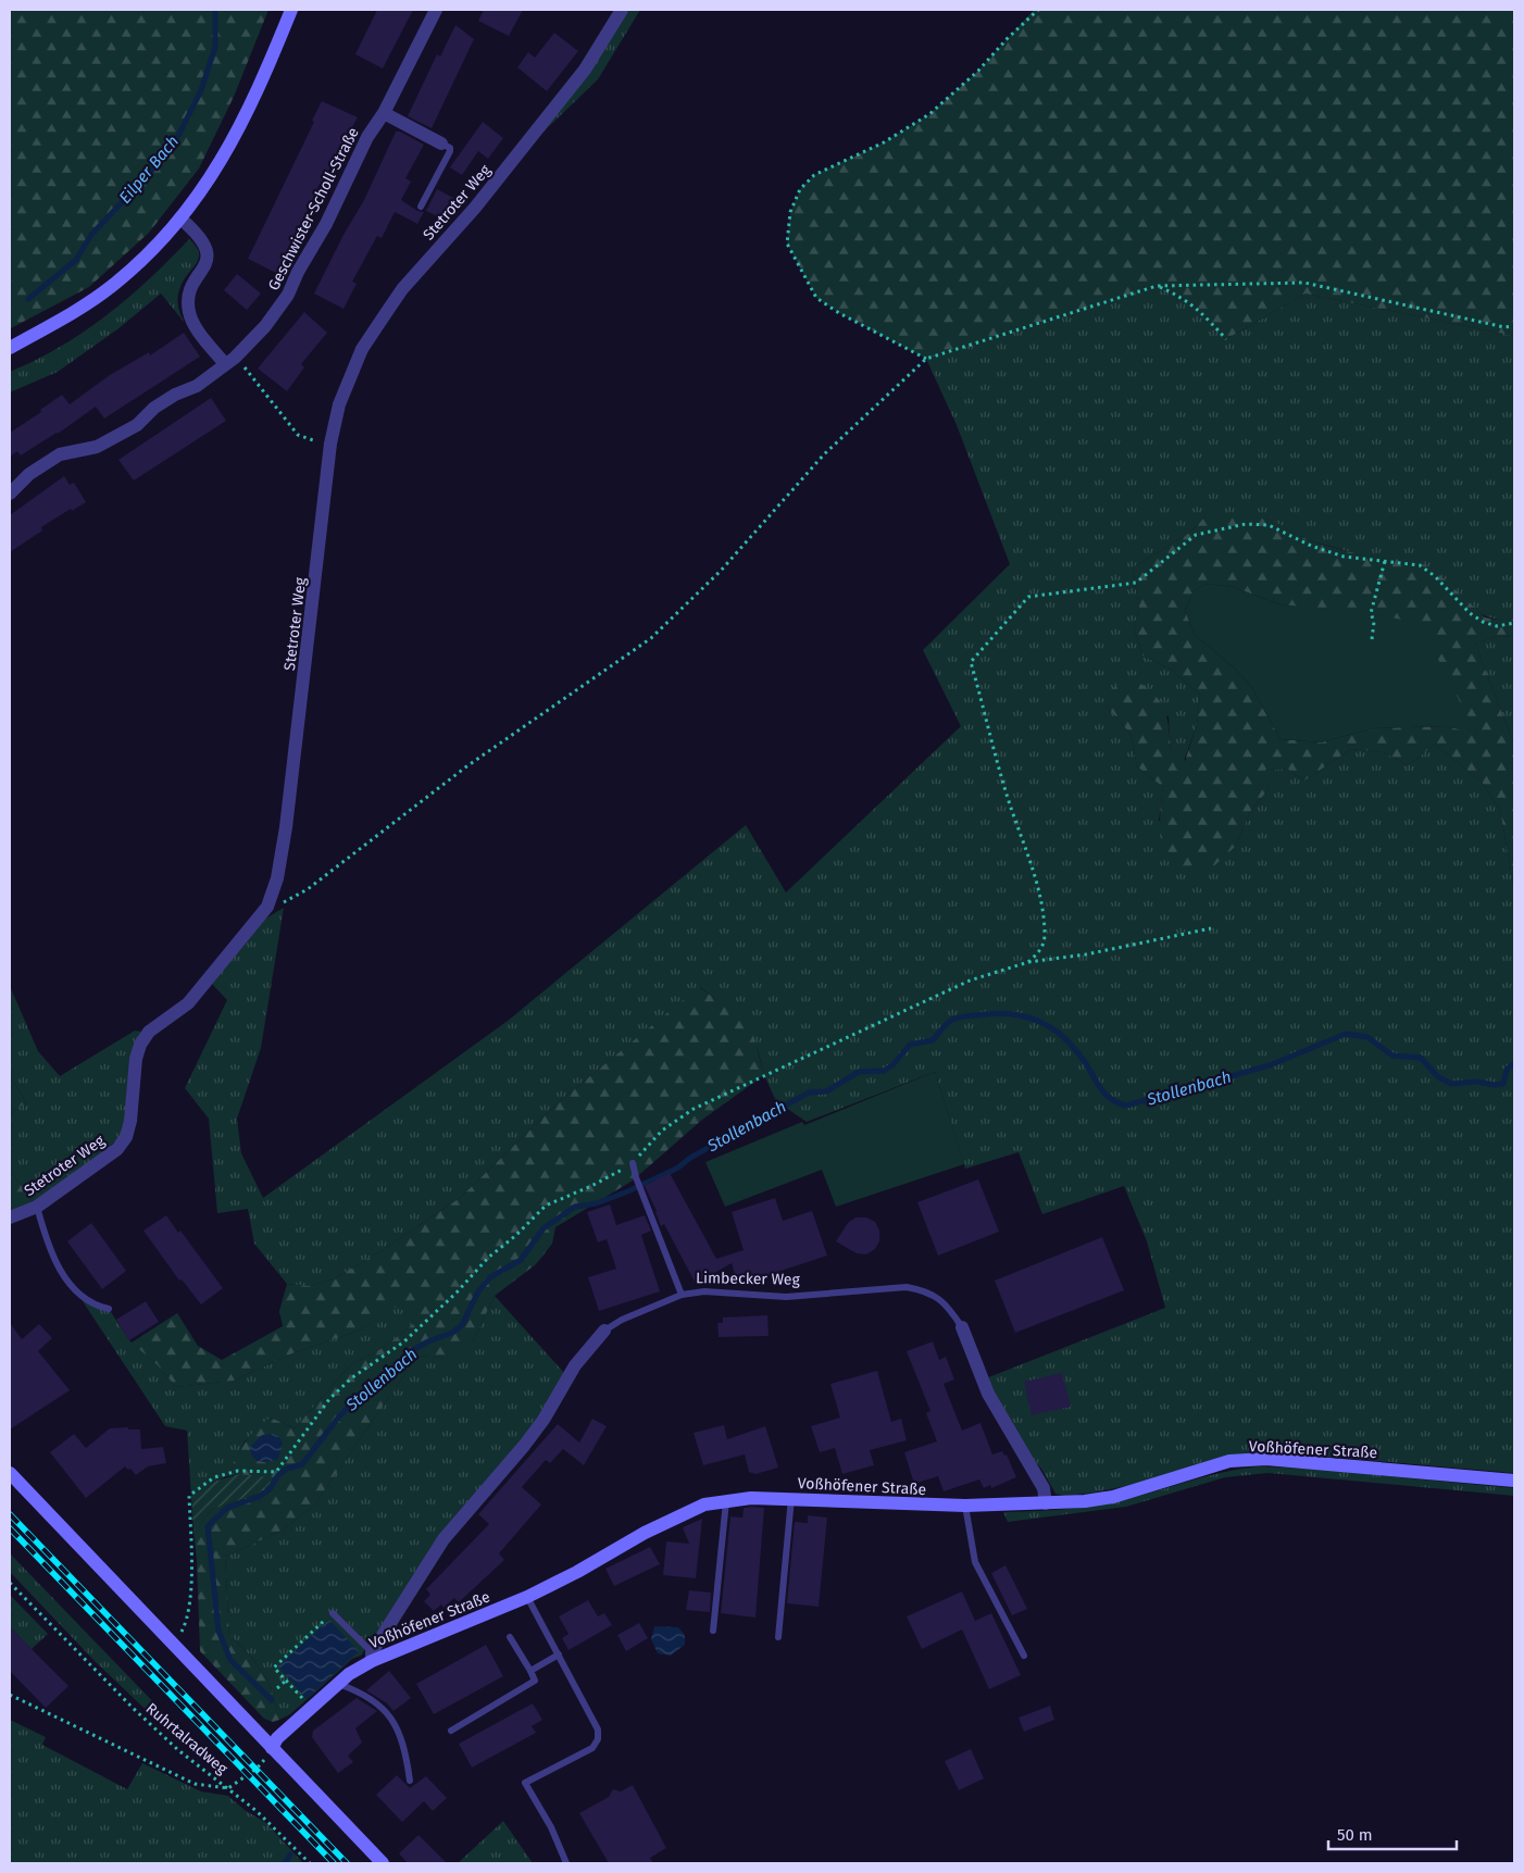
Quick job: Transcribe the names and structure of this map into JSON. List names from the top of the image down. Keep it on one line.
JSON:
{"streets":{"street":["Stetroter Weg","Geschwister-Scholl-Straße","Limbecker Weg","Voßhöfener Straße"],"path":["Ruhrtalradweg"]},"crossings":[["Limbecker Weg","Voßhöfener Straße"]],"water":["Eilper Bach","Stollenbach"],"scale_bar":"50 m"}
